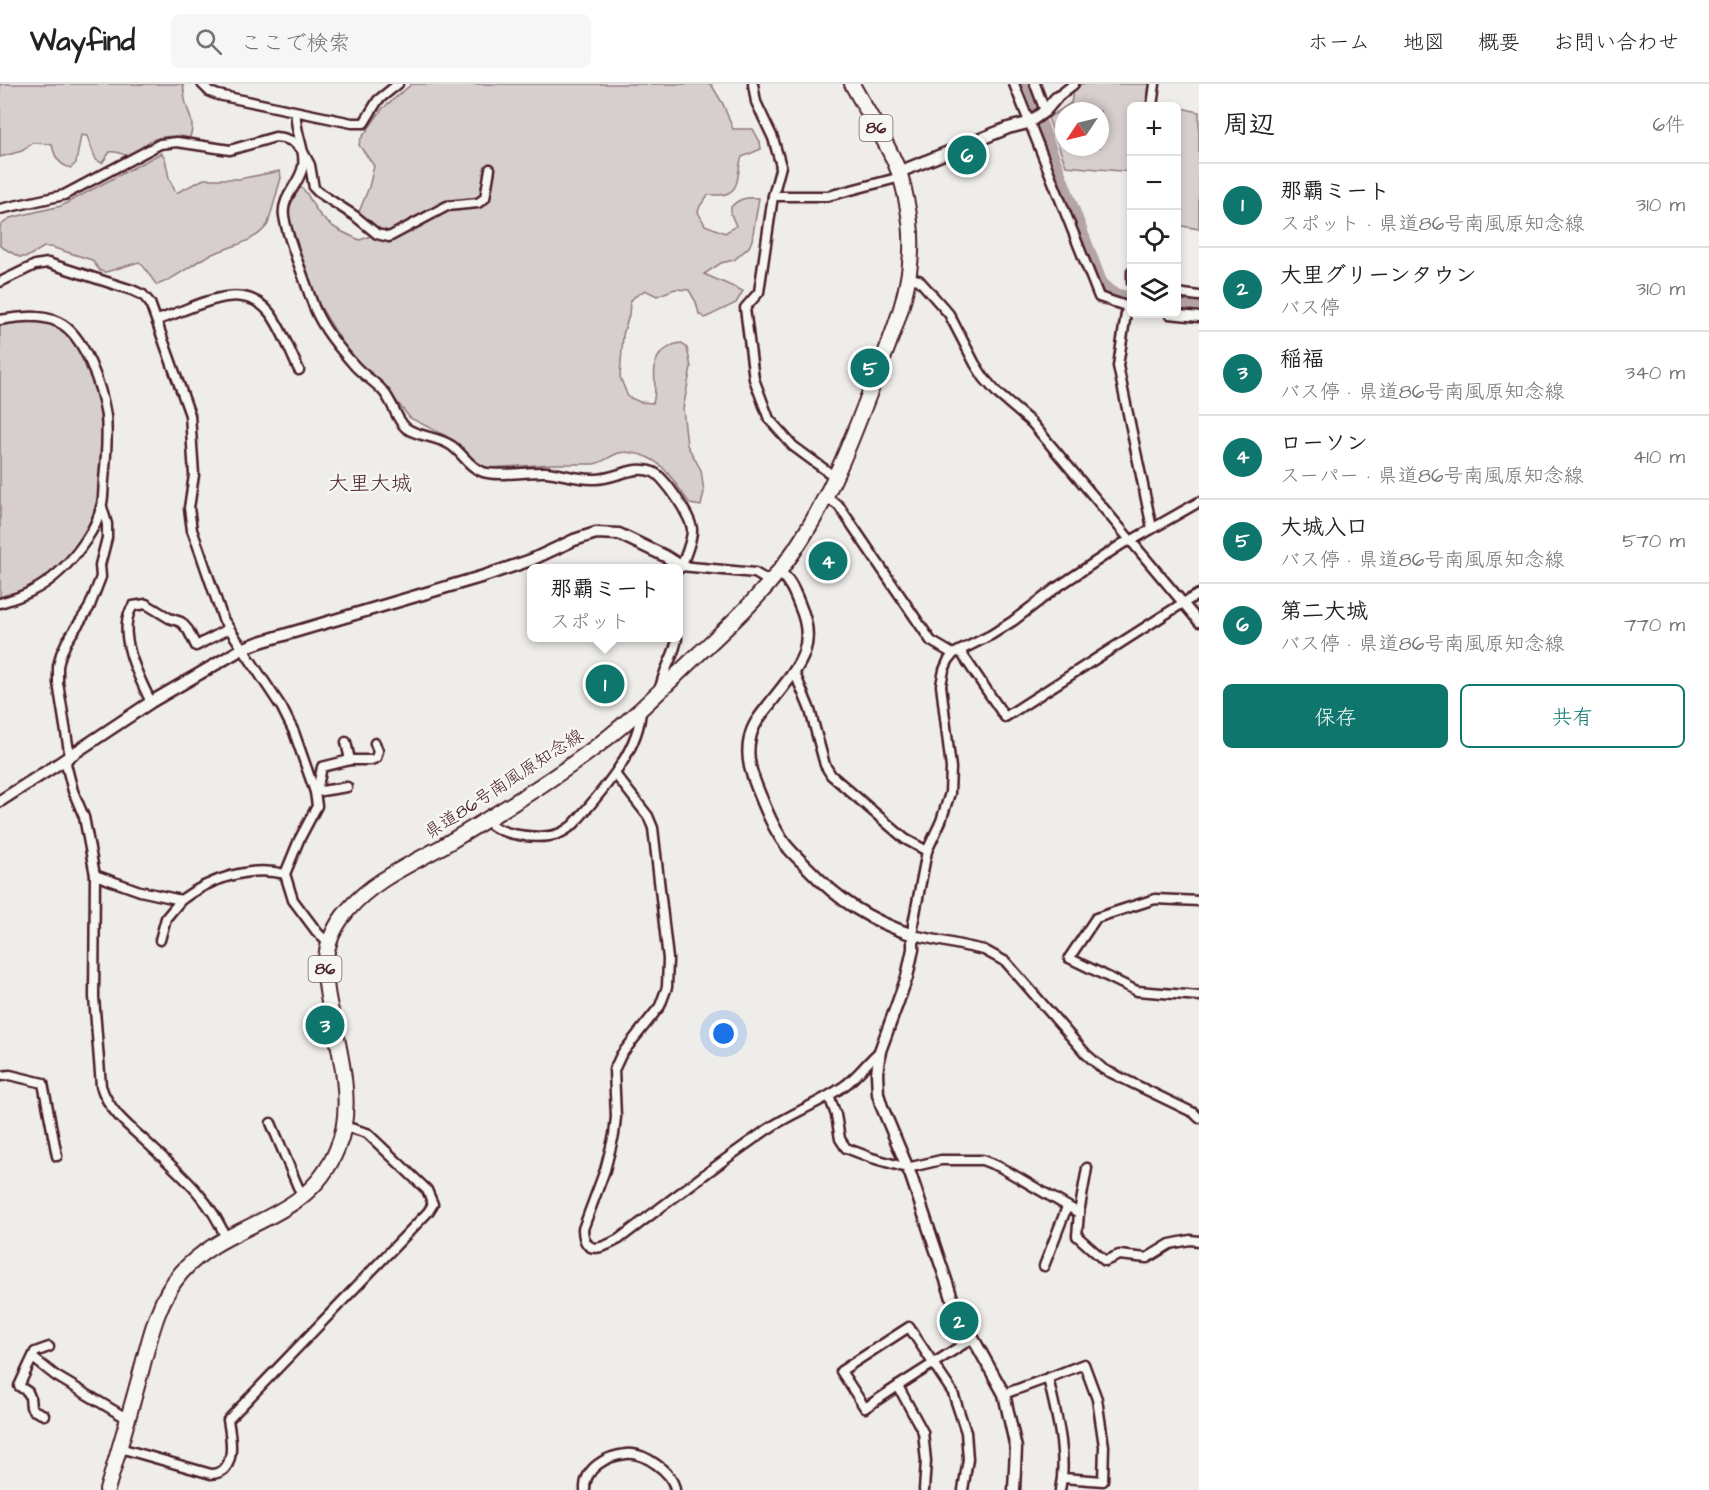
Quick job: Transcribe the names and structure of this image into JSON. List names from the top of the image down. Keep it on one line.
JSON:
{"streets":{"main road":["86","県道86号南風原知念線"]},"districts":["大里大城"],"north":"bottom left","page":{"header":"Wayfind","search":"ここで検索","nav":["ホーム","地図","概要","お問い合わせ"],"heading":["周辺","6件"],"map_buttons":["+","−"],"pins":["6","5","4","1","3","2"],"list":[{"mark":"1","name":"那覇ミート","note":"スポット · 県道86号南風原知念線","value":"310 m"},{"mark":"2","name":"大里グリーンタウン","note":"バス停","value":"310 m"},{"mark":"3","name":"稲福","note":"バス停 · 県道86号南風原知念線","value":"340 m"},{"mark":"4","name":"ローソン","note":"スーパー · 県道86号南風原知念線","value":"410 m"},{"mark":"5","name":"大城入口","note":"バス停 · 県道86号南風原知念線","value":"570 m"},{"mark":"6","name":"第二大城","note":"バス停 · 県道86号南風原知念線","value":"770 m"}],"popup":["那覇ミート","スポット"],"buttons":["保存","共有"]}}
